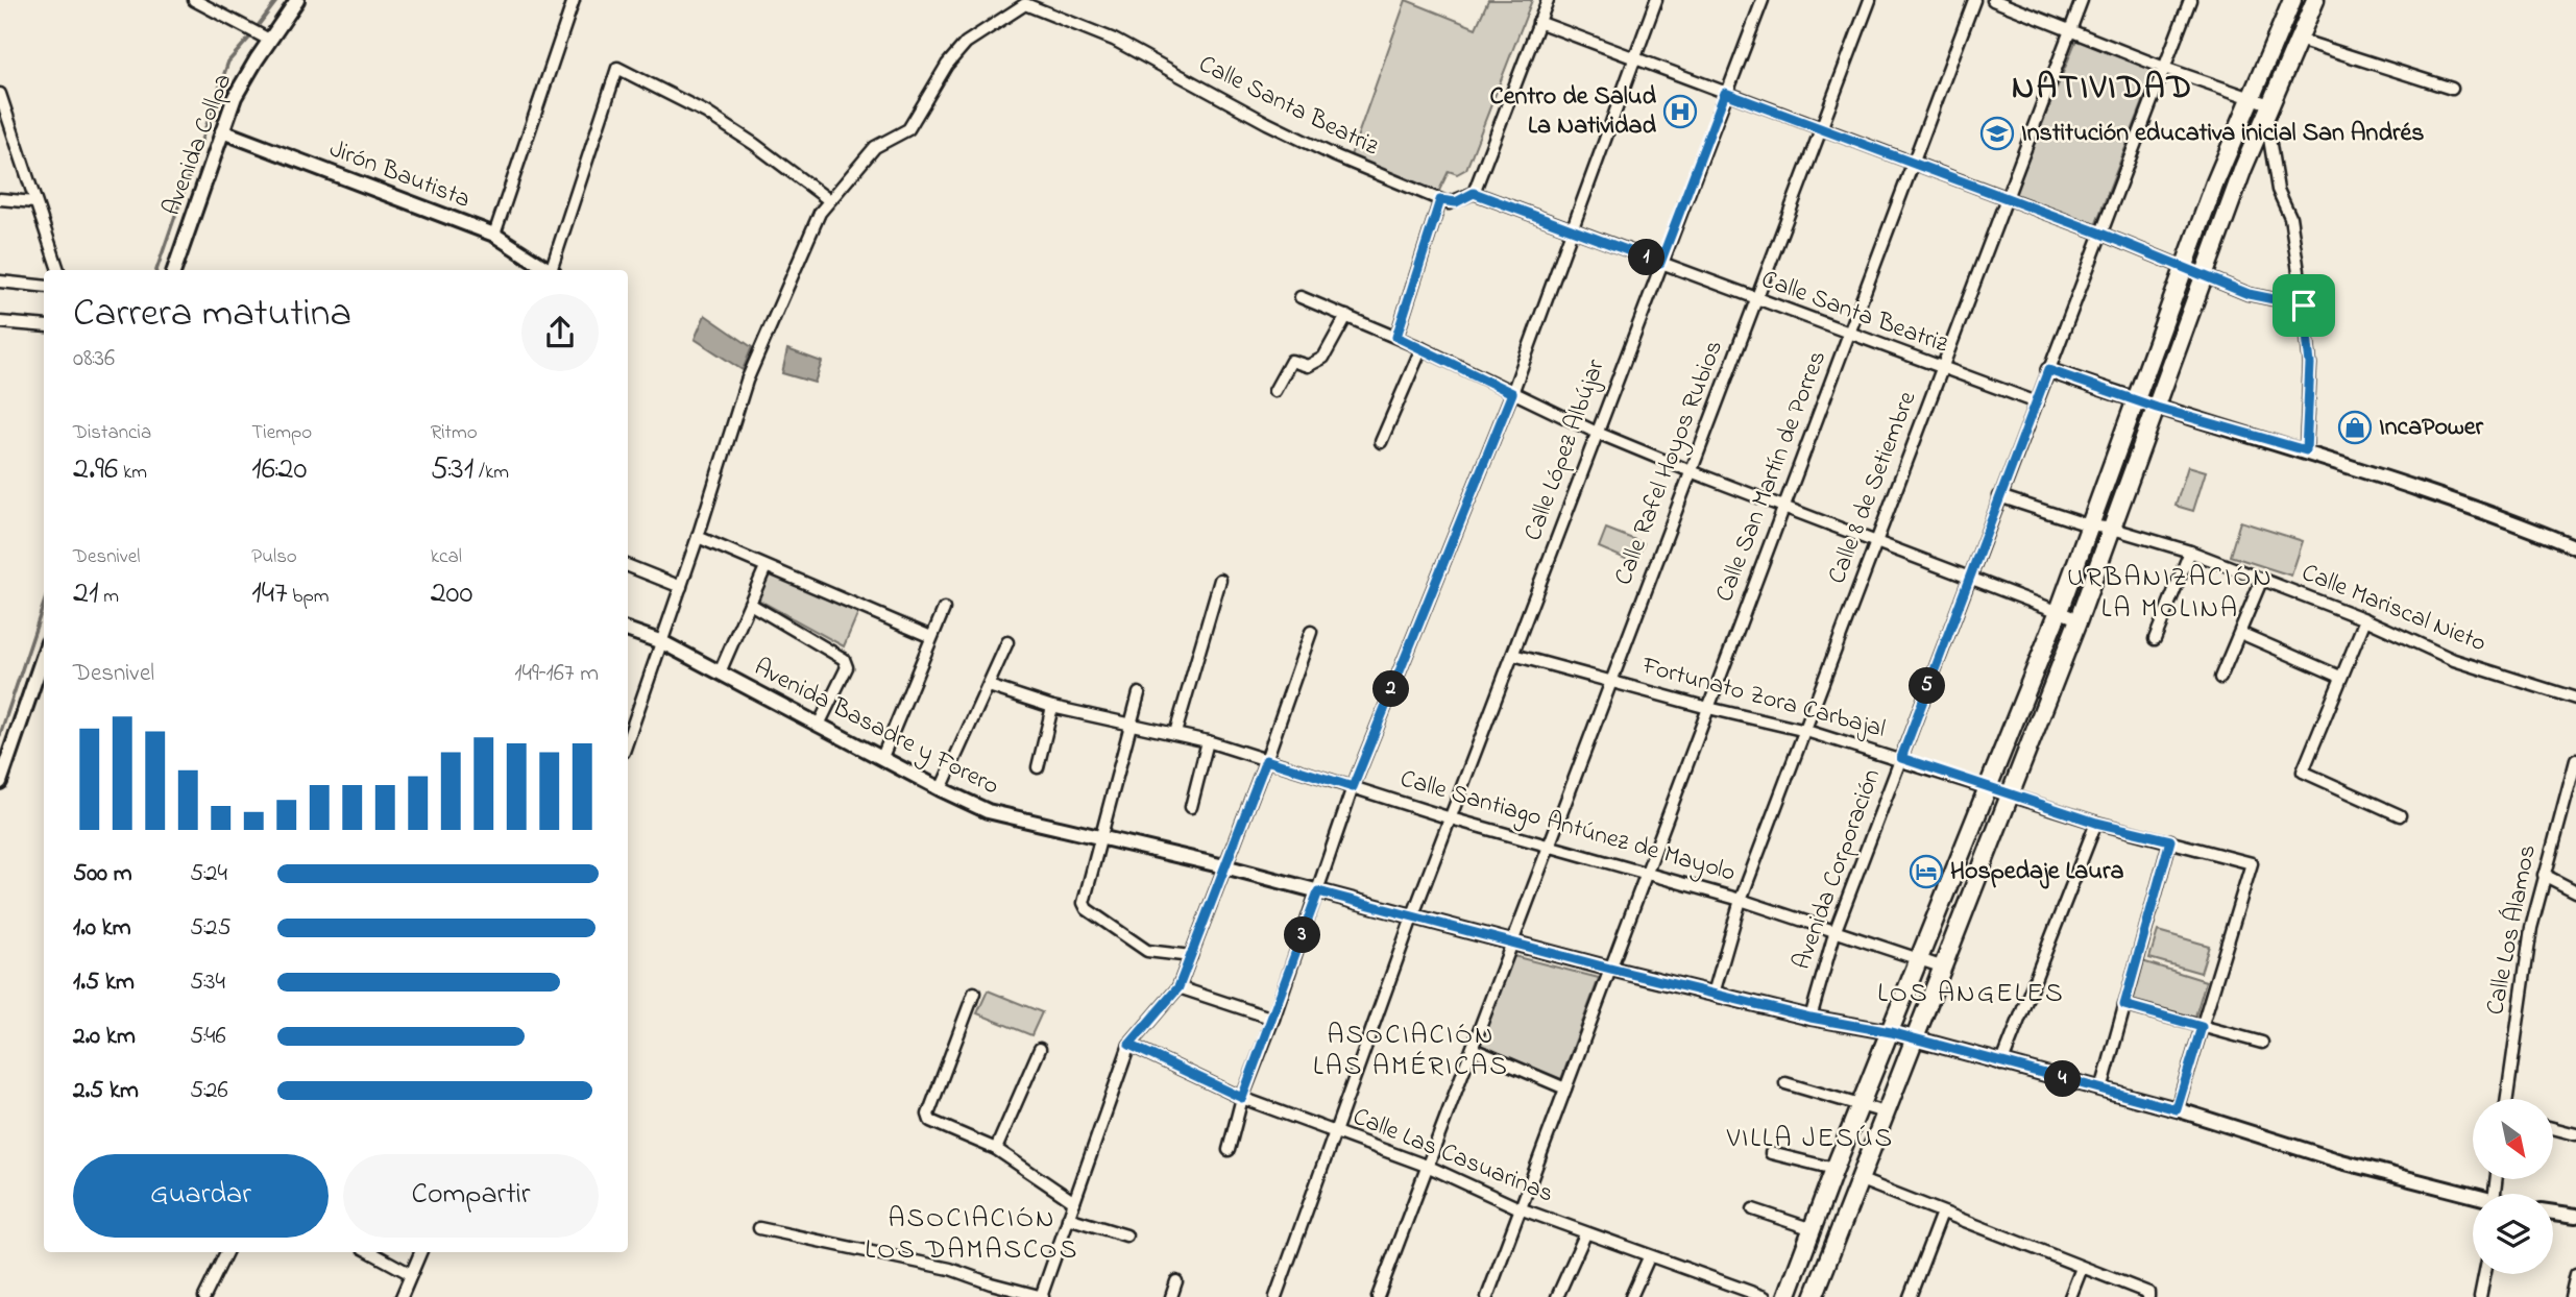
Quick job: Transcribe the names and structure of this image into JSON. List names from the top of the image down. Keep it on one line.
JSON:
{"streets":{"street":["Calle Santa Beatriz","Avenida Collpa","Jirón Bautista","Calle López Albújar","Calle Rafel Hoyos Rubios","Calle San Martín de Porres","Calle 8 de Setiembre","Calle Mariscal Nieto","Fortunato Zora Carbajal","Avenida Basadre y Forero","Calle Santiago Antúnez de Mayolo","Avenida Corporación","Calle Los Álamos","Calle Las Casuarinas"]},"crossings":[["Calle Santa Beatriz","Calle López Albújar"],["Calle Santa Beatriz","Calle Rafel Hoyos Rubios"],["Calle Santa Beatriz","Calle San Martín de Porres"],["Calle Santa Beatriz","Calle 8 de Setiembre"],["Calle Santa Beatriz","Avenida Corporación"],["Avenida Collpa","Jirón Bautista"],["Calle López Albújar","Fortunato Zora Carbajal"],["Calle López Albújar","Avenida Basadre y Forero"],["Calle López Albújar","Calle Santiago Antúnez de Mayolo"],["Calle López Albújar","Calle Las Casuarinas"],["Calle Rafel Hoyos Rubios","Fortunato Zora Carbajal"],["Calle Rafel Hoyos Rubios","Avenida Basadre y Forero"],["Calle Rafel Hoyos Rubios","Calle Santiago Antúnez de Mayolo"],["Calle Rafel Hoyos Rubios","Calle Las Casuarinas"],["Calle San Martín de Porres","Fortunato Zora Carbajal"],["Calle San Martín de Porres","Avenida Basadre y Forero"],["Calle San Martín de Porres","Calle Santiago Antúnez de Mayolo"],["Calle San Martín de Porres","Calle Las Casuarinas"],["Calle 8 de Setiembre","Fortunato Zora Carbajal"],["Calle 8 de Setiembre","Avenida Basadre y Forero"],["Calle 8 de Setiembre","Calle Santiago Antúnez de Mayolo"],["Calle Mariscal Nieto","Avenida Corporación"],["Fortunato Zora Carbajal","Avenida Corporación"],["Avenida Basadre y Forero","Avenida Corporación"],["Calle Santiago Antúnez de Mayolo","Avenida Corporación"]],"districts":["NATIVIDAD","URBANIZACIÓN LA MOLINA","LOS ANGELES","ASOCIACIÓN LAS AMÉRICAS","VILLA JESÚS","ASOCIACIÓN LOS DAMASCOS"],"places":{"hospital":["Centro de Salud La Natividad"],"school or university":["Institución educativa inicial San Andrés"],"shop":["IncaPower"],"hotel":["Hospedaje Laura"]},"north":"bottom right","page":{"pins":["1","5","2","3","4"],"heading":["Carrera matutina","08:36"],"stats":[["Distancia","2.96 km"],["Tiempo","16:20"],["Ritmo","5:31 /km"],["Desnivel","21 m"],["Pulso","147 bpm"],["kcal","200"]],"chart":["Desnivel","149–167 m"],"list":[{"name":"500 m","note":"5:24"},{"name":"1.0 km","note":"5:25"},{"name":"1.5 km","note":"5:34"},{"name":"2.0 km","note":"5:46"},{"name":"2.5 km","note":"5:26"}],"buttons":["Guardar","Compartir"]}}
